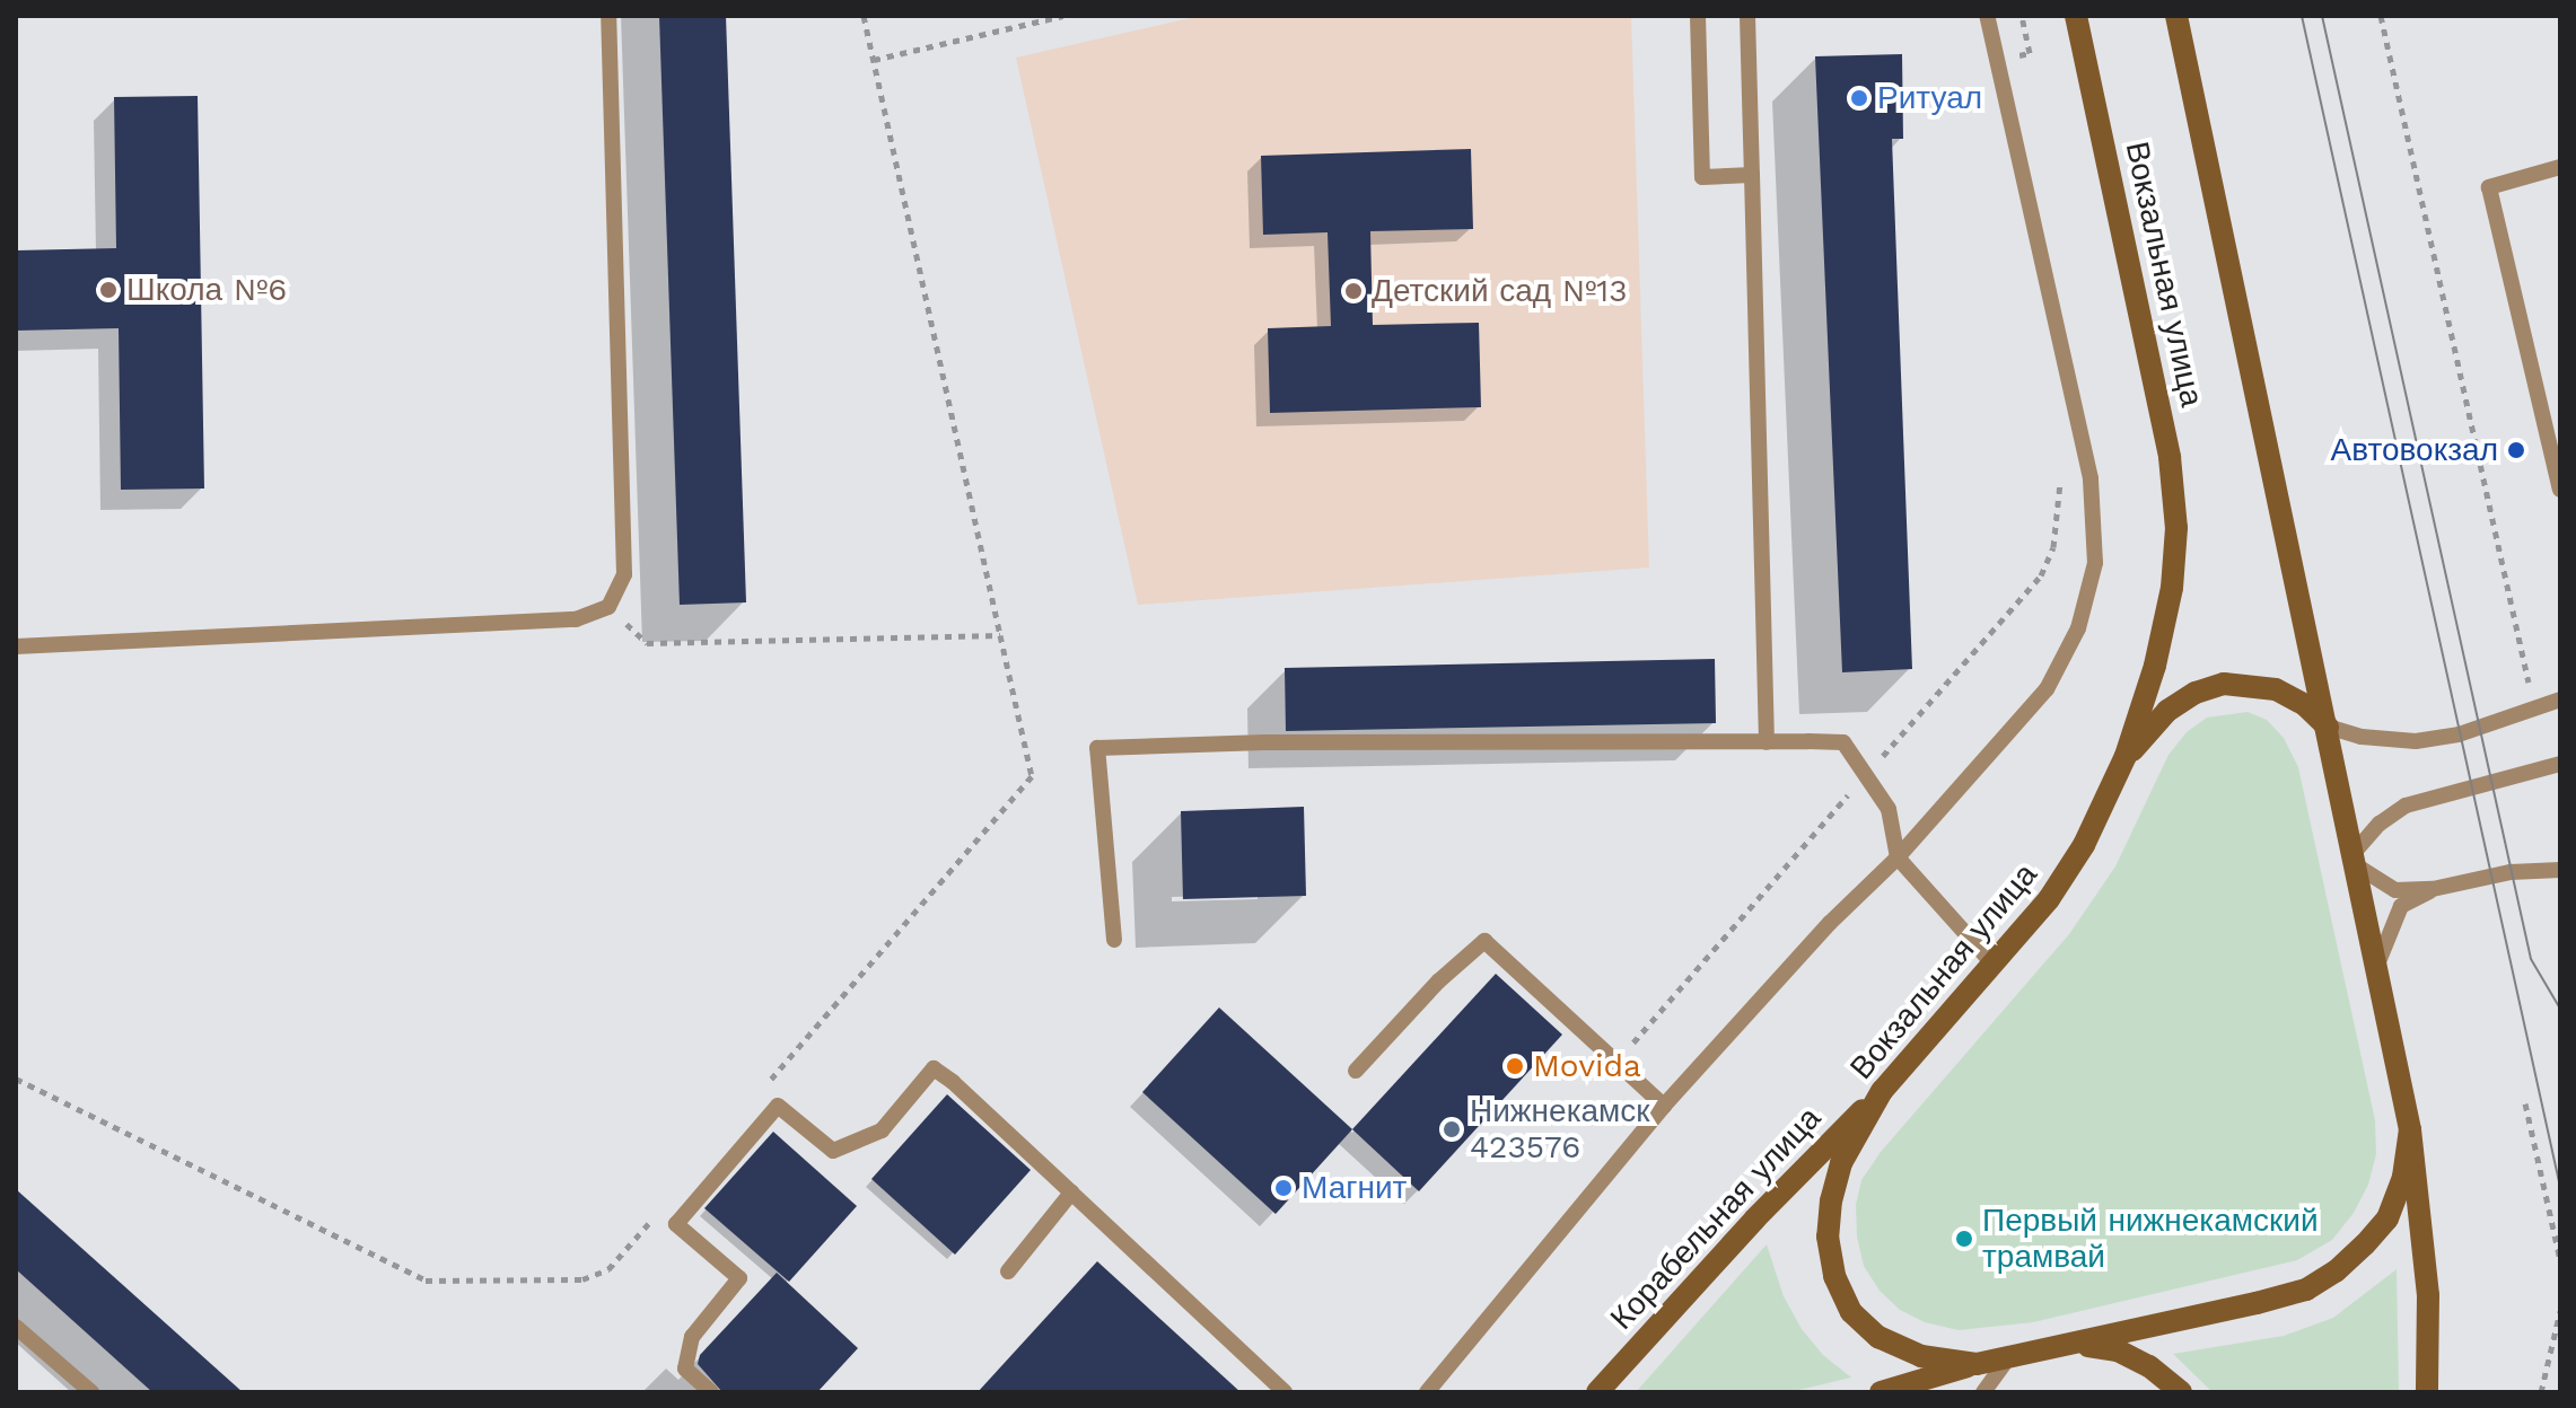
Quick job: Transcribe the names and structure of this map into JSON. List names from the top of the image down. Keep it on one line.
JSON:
{"streets":{"main road":["Вокзальная улица","Корабельная улица"]},"crossings":[["Вокзальная улица","Корабельная улица"]],"places":["Ритуал","Школа №6","Детский сад №13","Автовокзал","Movida","Нижнекамск 423576","Магнит","Первый нижнекамский трамвай"]}
